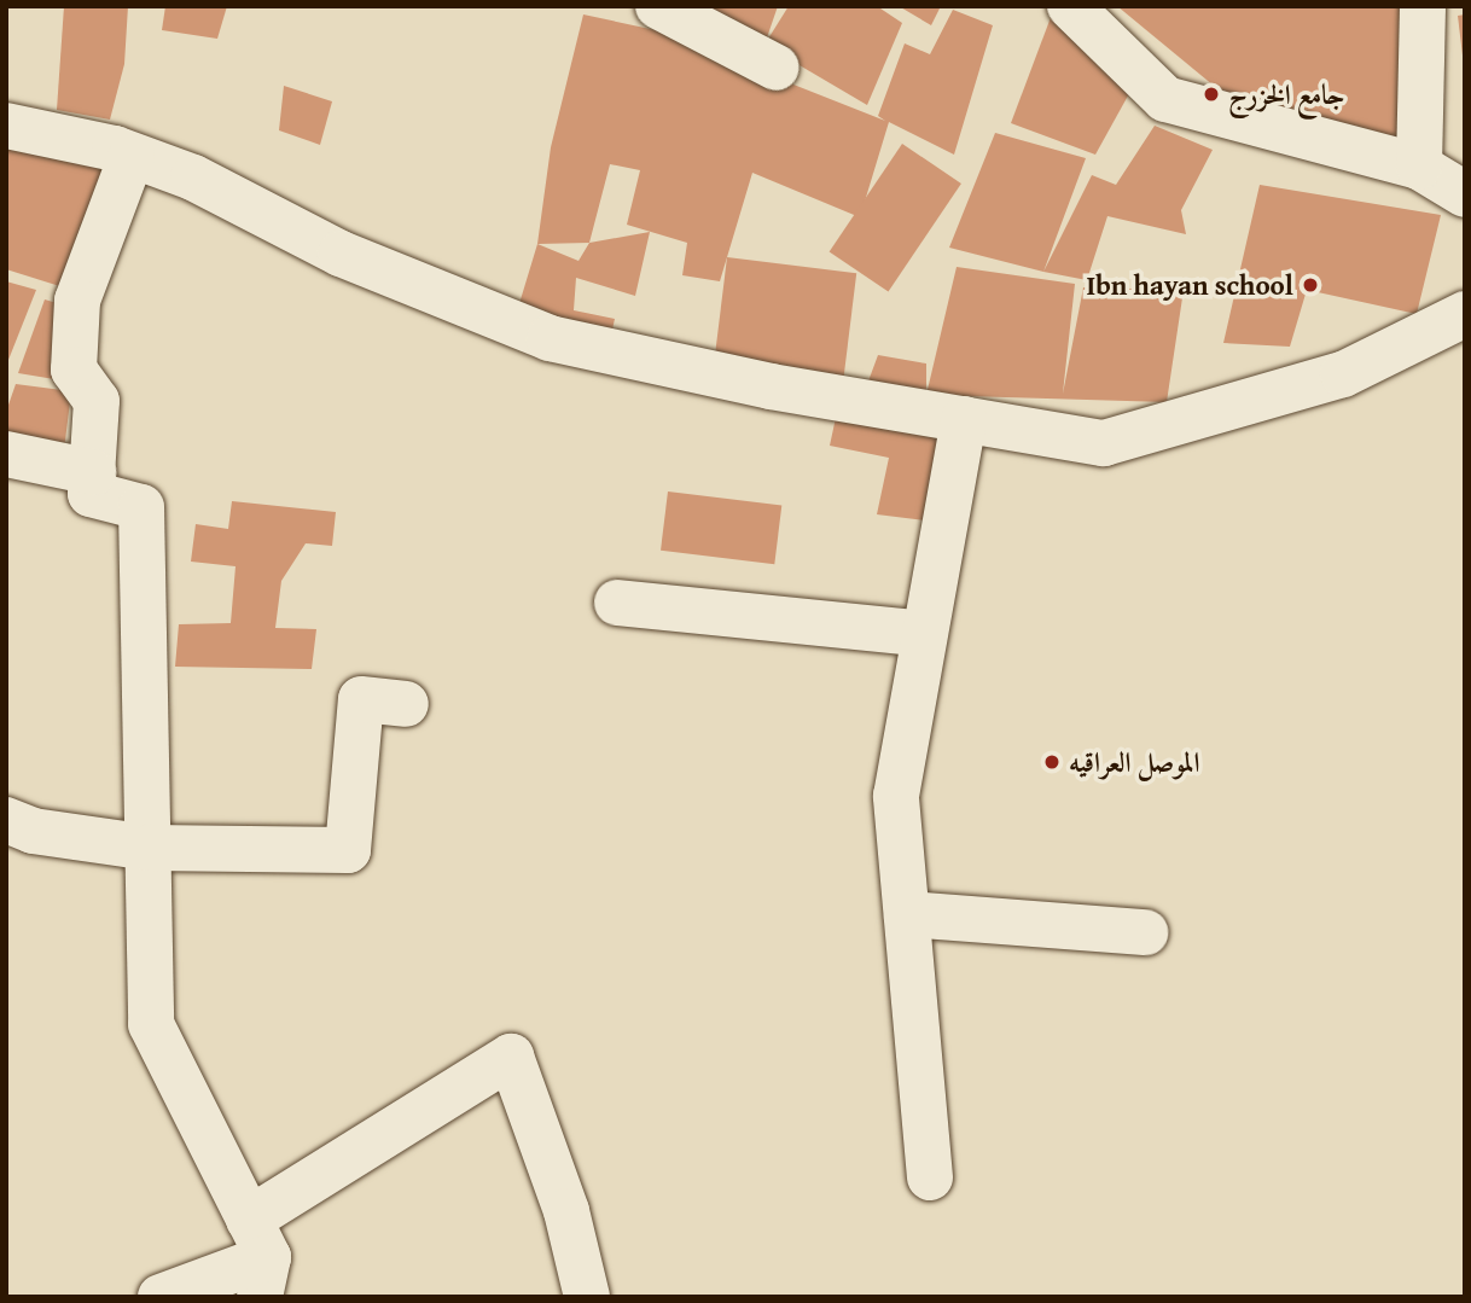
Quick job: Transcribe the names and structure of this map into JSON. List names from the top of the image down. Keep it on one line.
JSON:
{"places":["جامع الخزرج","Ibn hayan school","الموصل العراقيه"]}
